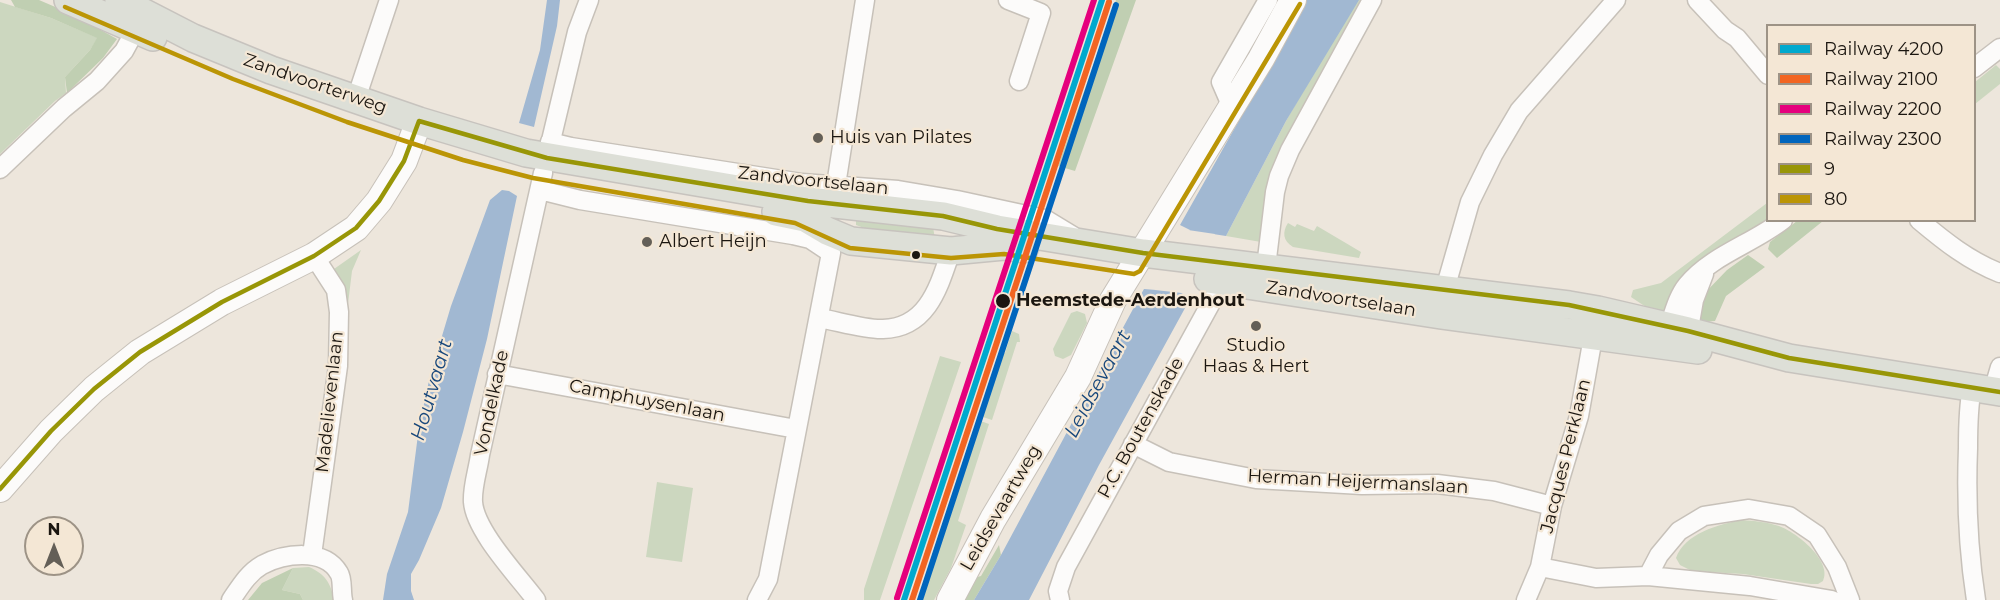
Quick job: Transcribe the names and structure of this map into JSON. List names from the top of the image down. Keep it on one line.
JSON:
{"streets":{"main road":["Zandvoorterweg","Zandvoortselaan"],"street":["Camphuysenlaan","Madelievenlaan","Vondelkade","P.C. Boutenskade","Jacques Perklaan","Herman Heijermanslaan","Leidsevaartweg"]},"crossings":[["Zandvoorterweg","Zandvoortselaan"],["Zandvoortselaan","Vondelkade"],["Zandvoortselaan","P.C. Boutenskade"],["Zandvoortselaan","Jacques Perklaan"],["Zandvoortselaan","Leidsevaartweg"],["Camphuysenlaan","Vondelkade"],["P.C. Boutenskade","Herman Heijermanslaan"],["Jacques Perklaan","Herman Heijermanslaan"]],"water":["Leidsevaart","Houtvaart"],"places":["Huis van Pilates","Albert Heijn","Heemstede-Aerdenhout","Studio Haas & Hert"],"lines":["rail line 4200","rail line 2200","rail line 2100","transit line 80","rail line 2300","transit line 9"],"legend":["Railway 4200","Railway 2100","Railway 2200","Railway 2300","9","80"],"north":"top"}
